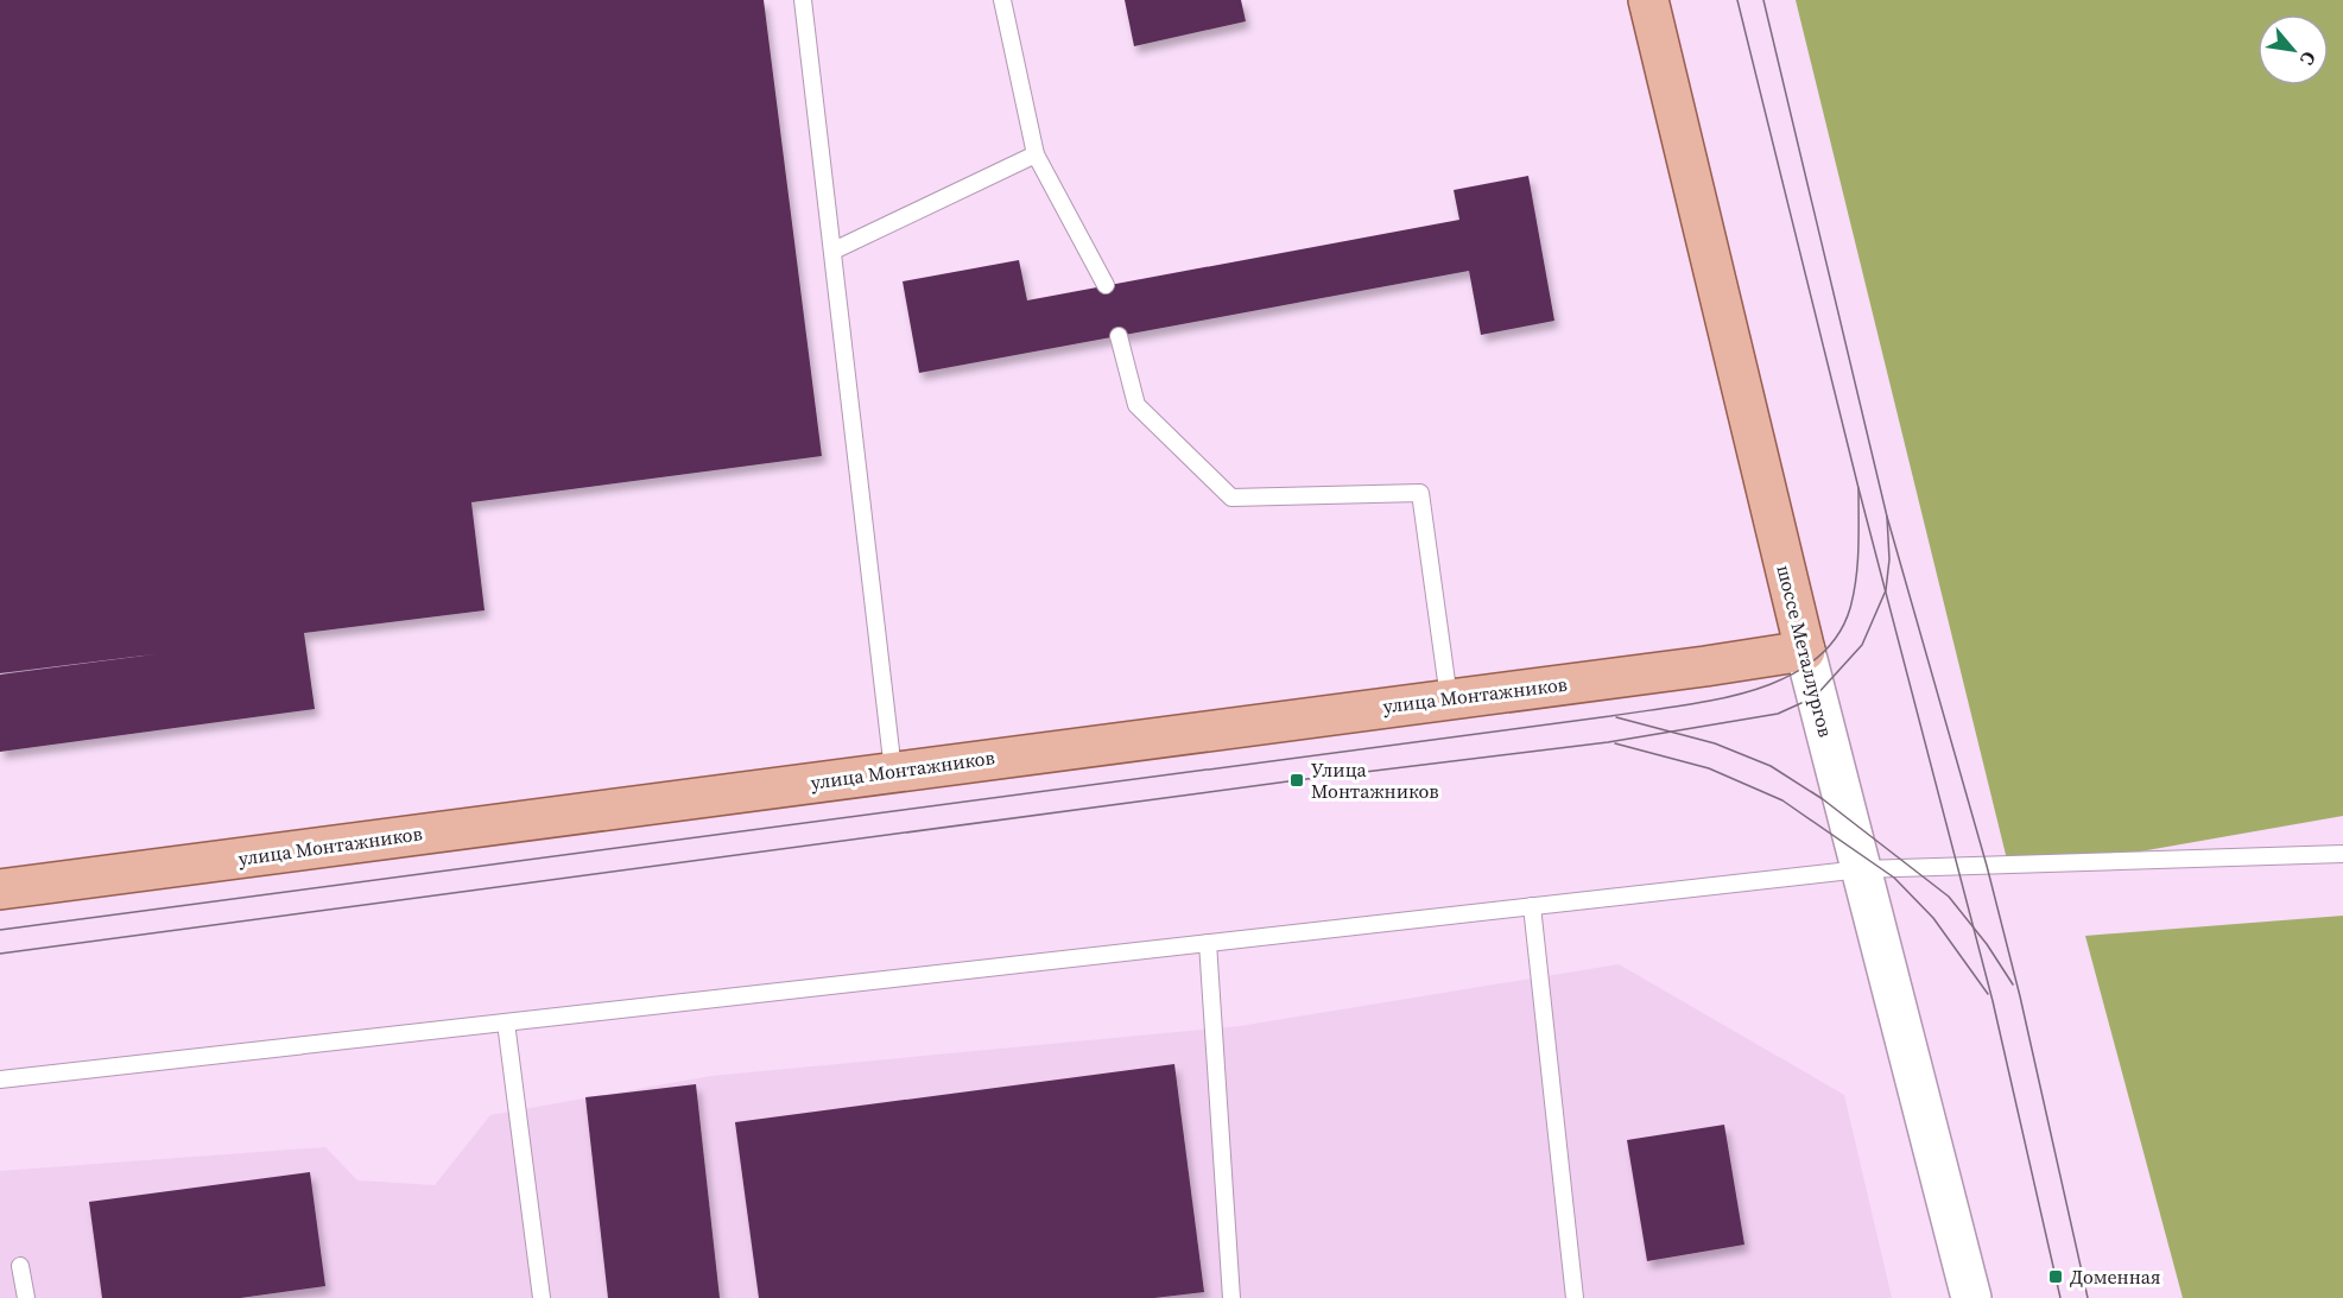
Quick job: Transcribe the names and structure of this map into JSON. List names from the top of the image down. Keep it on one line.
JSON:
{"streets":{"main road":["шоссе Металлургов","улица Монтажников"]},"crossings":[["шоссе Металлургов","улица Монтажников"]],"places":{"transit":["Улица Монтажников","Доменная"]},"north":"bottom right"}
